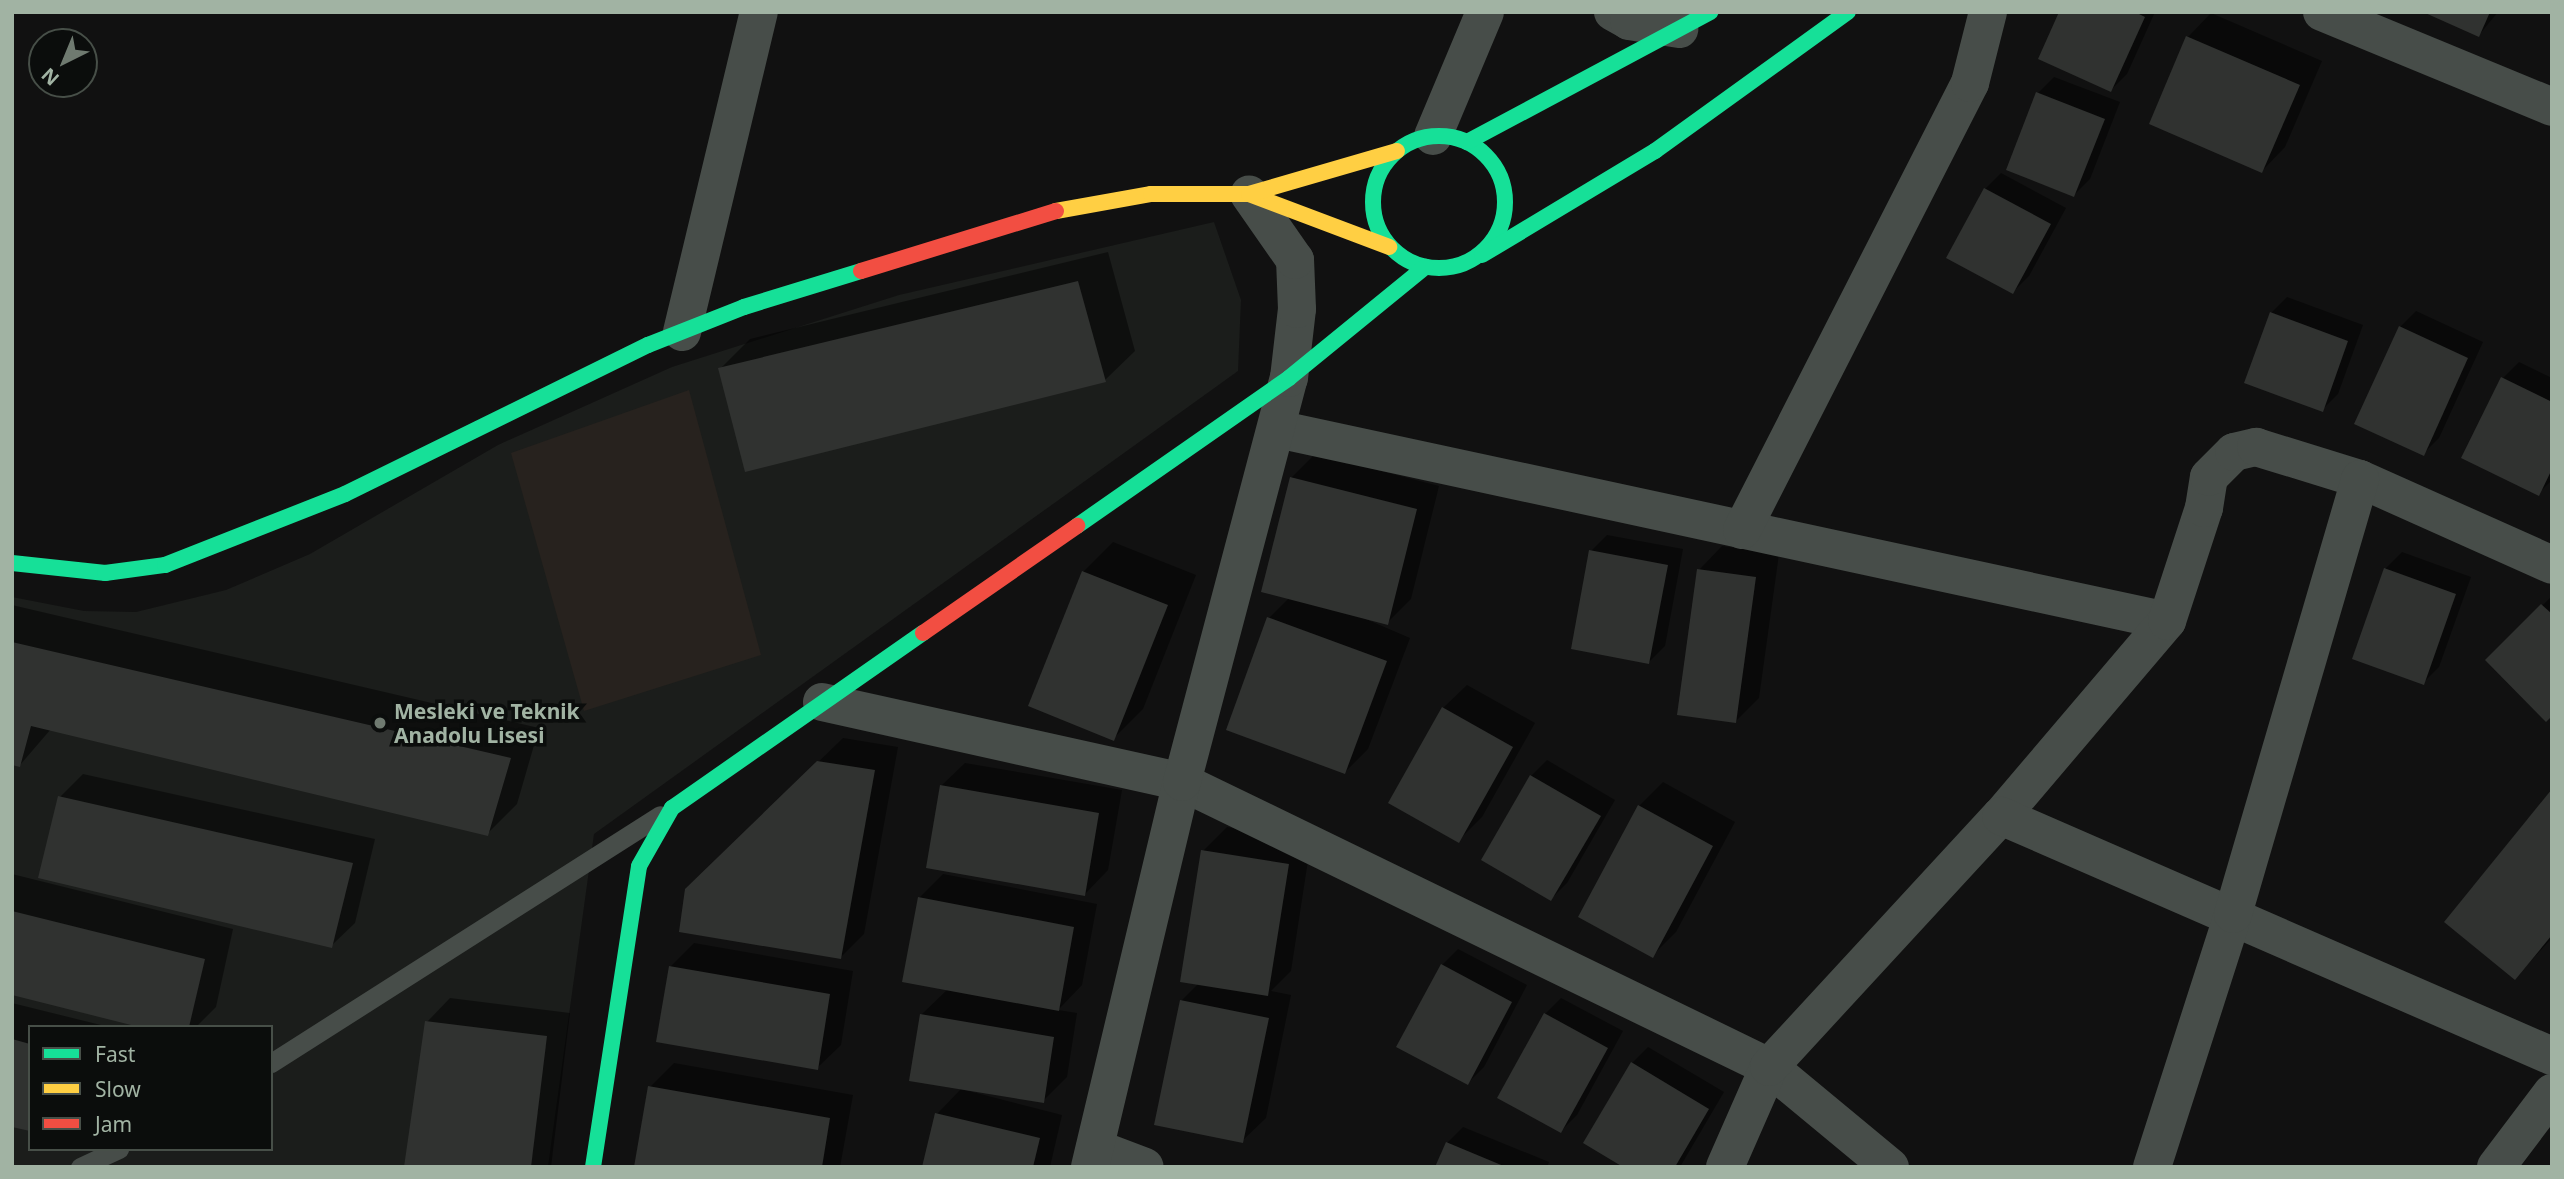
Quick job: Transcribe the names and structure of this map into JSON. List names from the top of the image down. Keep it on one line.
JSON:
{"places":["Mesleki ve Teknik Anadolu Lisesi"],"legend":["Fast","Slow","Jam"],"north":"bottom left"}
